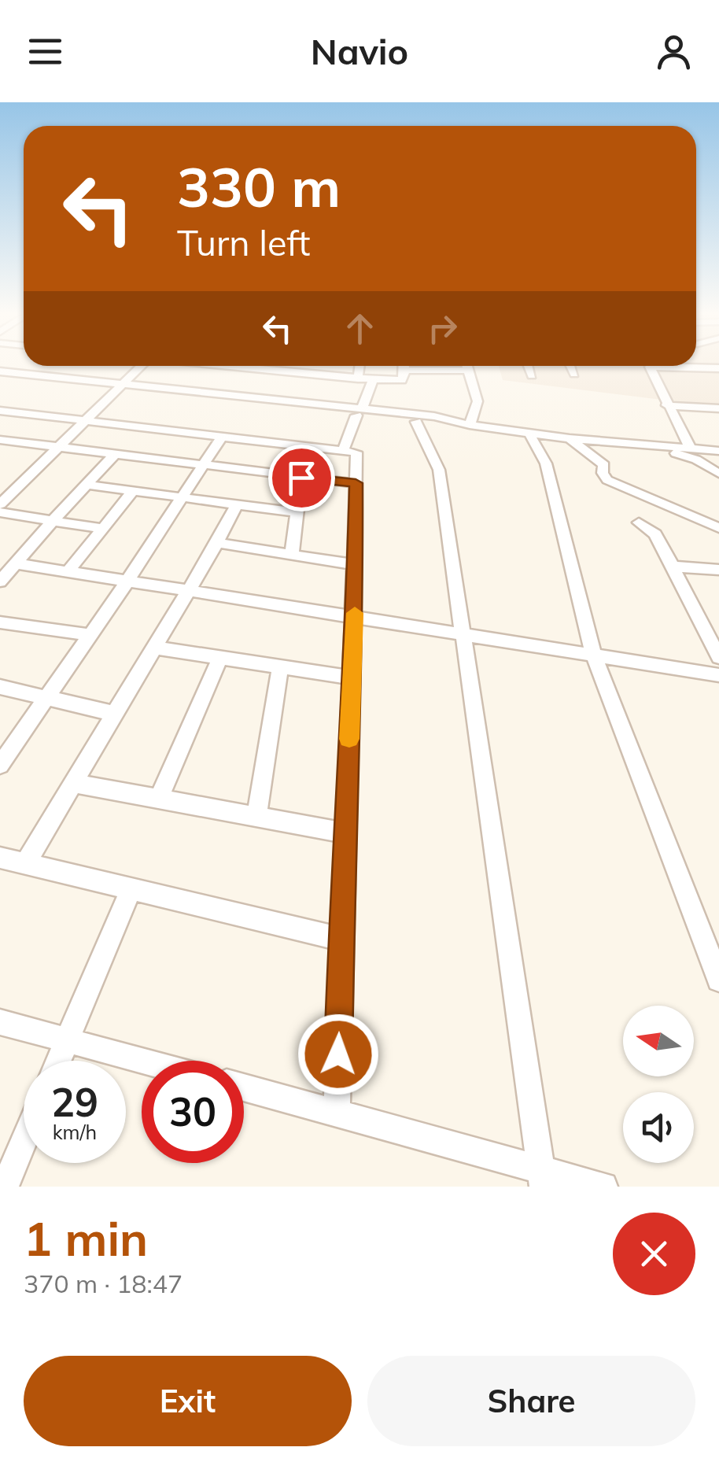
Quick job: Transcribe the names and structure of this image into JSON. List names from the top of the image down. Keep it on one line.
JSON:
{"north":"left","page":{"header":"Navio","turn":["330 m","Turn left"],"speed":"29 km/h","limit":"30","heading":["1 min","370 m · 18:47"],"buttons":["Exit","Share"]}}
